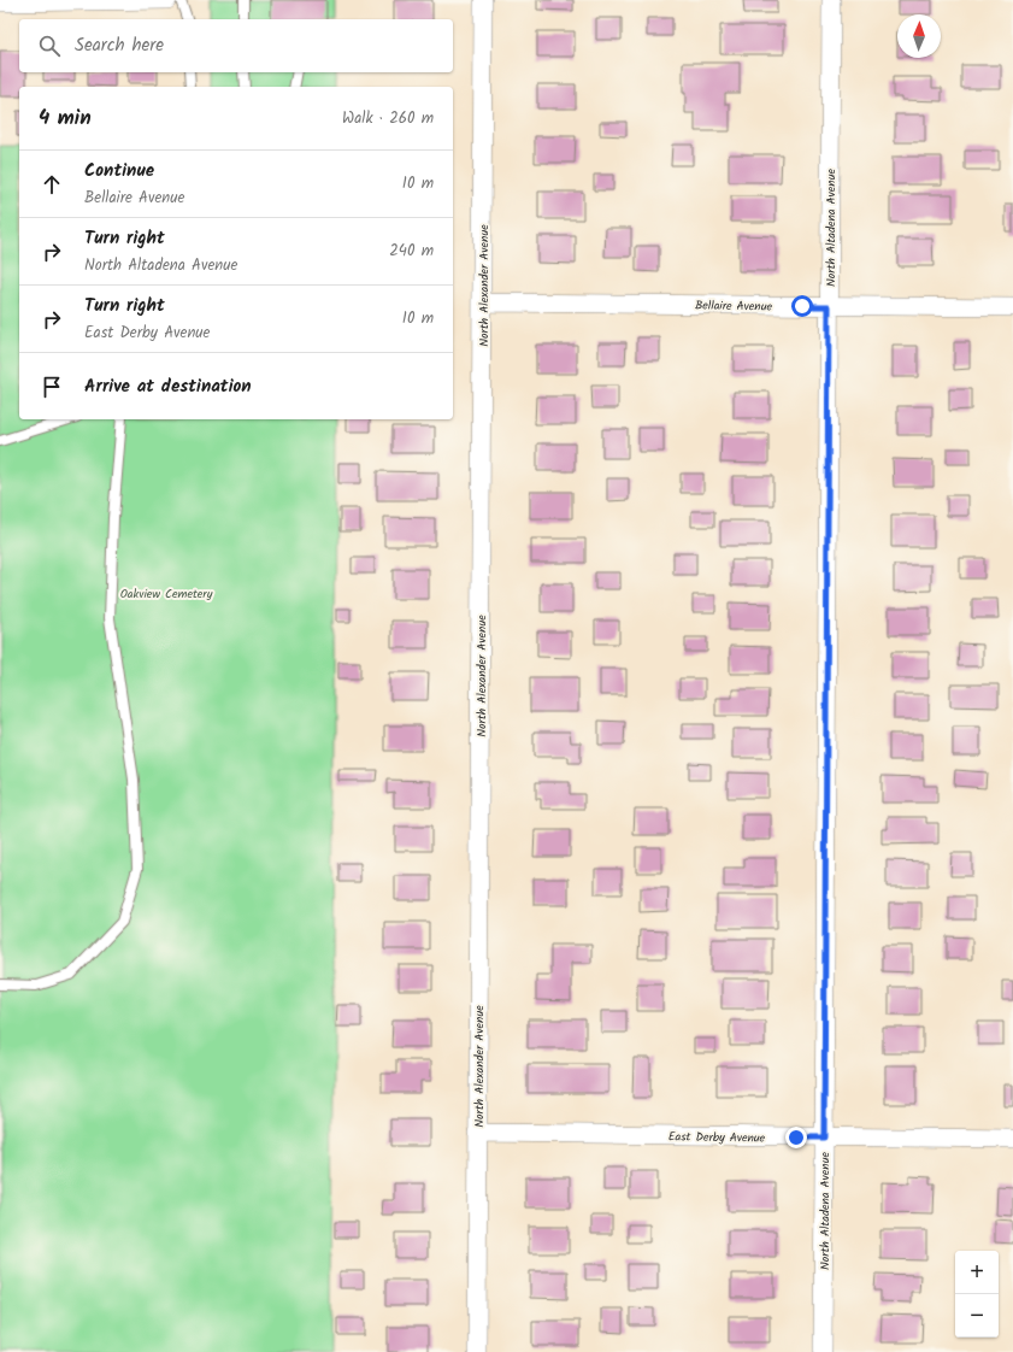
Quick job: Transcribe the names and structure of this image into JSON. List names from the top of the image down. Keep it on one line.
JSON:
{"streets":{"street":["North Altadena Avenue","North Alexander Avenue","Bellaire Avenue","East Derby Avenue"]},"crossings":[["North Altadena Avenue","Bellaire Avenue"],["North Altadena Avenue","East Derby Avenue"],["North Alexander Avenue","Bellaire Avenue"],["North Alexander Avenue","East Derby Avenue"]],"parks":["Oakview Cemetery"],"north":"top","page":{"search":"Search here","heading":["4 min","Walk · 260 m"],"list":[["Continue","Bellaire Avenue","10 m"],["Turn right","North Altadena Avenue","240 m"],["Turn right","East Derby Avenue","10 m"],"Arrive at destination"],"map_buttons":["+","−"]}}
